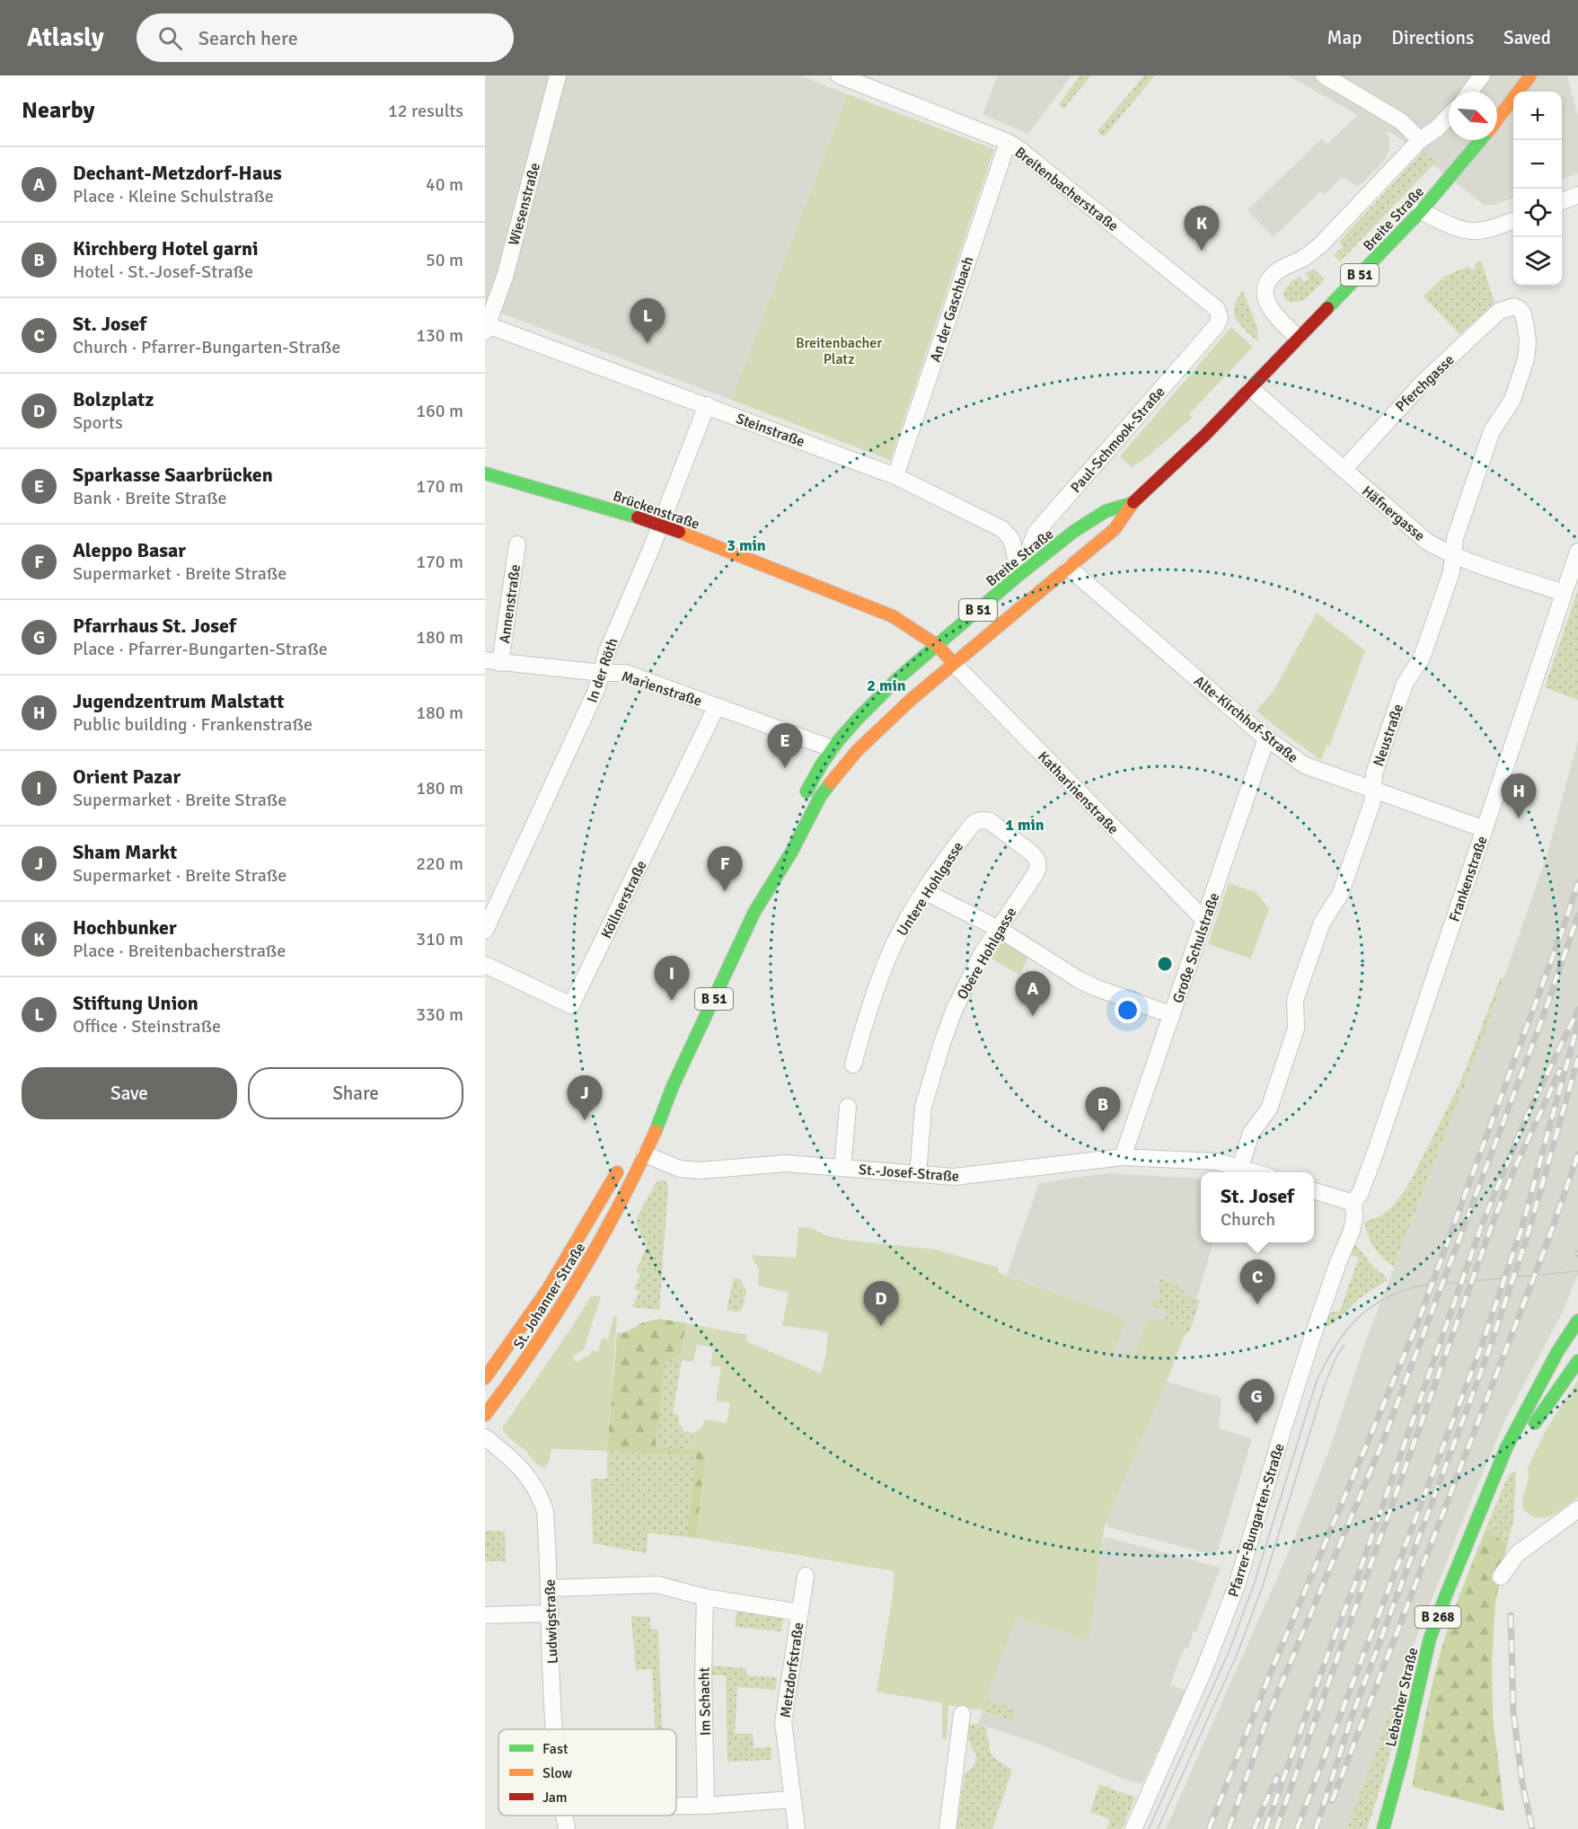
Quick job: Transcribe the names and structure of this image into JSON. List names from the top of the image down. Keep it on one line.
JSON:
{"streets":{"main road":["Breite Straße","B 51","Brückenstraße","St. Johanner Straße","B 268","Lebacher Straße"],"street":["Breitenbacherstraße","Wiesenstraße","An der Gaschbach","Pferchgasse","Steinstraße","Paul-Schmook-Straße","Häfnergasse","Annenstraße","In der Röth","Marienstraße","Alte-Kirchhof-Straße","Neustraße","Katharinenstraße","Frankenstraße","Untere Hohlgasse","Köllnerstraße","Große Schulstraße","Obere Hohlgasse","St.-Josef-Straße","Pfarrer-Bungarten-Straße","Ludwigstraße","Metzdorfstraße","Im Schacht"]},"crossings":[["Breitenbacherstraße","An der Gaschbach"],["Breitenbacherstraße","Paul-Schmook-Straße"],["Wiesenstraße","Steinstraße"],["Breite Straße","Steinstraße"],["Breite Straße","Paul-Schmook-Straße"],["Breite Straße","Brückenstraße"],["Breite Straße","Häfnergasse"],["Breite Straße","Marienstraße"],["Breite Straße","Alte-Kirchhof-Straße"],["Breite Straße","Katharinenstraße"],["Breite Straße","St.-Josef-Straße"],["Breite Straße","St. Johanner Straße"],["An der Gaschbach","Steinstraße"],["Pferchgasse","Häfnergasse"],["Pferchgasse","Neustraße"],["Steinstraße","Paul-Schmook-Straße"],["Steinstraße","In der Röth"],["Brückenstraße","Katharinenstraße"],["Häfnergasse","Neustraße"],["Häfnergasse","Frankenstraße"],["Annenstraße","Marienstraße"],["In der Röth","Marienstraße"],["Marienstraße","Köllnerstraße"],["Alte-Kirchhof-Straße","Neustraße"],["Alte-Kirchhof-Straße","Frankenstraße"],["Alte-Kirchhof-Straße","Große Schulstraße"],["Neustraße","St.-Josef-Straße"],["Katharinenstraße","Große Schulstraße"],["Frankenstraße","Pfarrer-Bungarten-Straße"],["Untere Hohlgasse","Obere Hohlgasse"],["Große Schulstraße","St.-Josef-Straße"],["Obere Hohlgasse","St.-Josef-Straße"],["B 268","Lebacher Straße"]],"parks":["Breitenbacher Platz"],"legend":["Fast","Slow","Jam"],"north":"bottom right","page":{"header":"Atlasly","search":"Search here","nav":["Map","Directions","Saved"],"heading":["Nearby","12 results"],"map_buttons":["+","−"],"list":[{"mark":"A","name":"Dechant-Metzdorf-Haus","note":"Place · Kleine Schulstraße","value":"40 m"},{"mark":"B","name":"Kirchberg Hotel garni","note":"Hotel · St.-Josef-Straße","value":"50 m"},{"mark":"C","name":"St. Josef","note":"Church · Pfarrer-Bungarten-Straße","value":"130 m"},{"mark":"D","name":"Bolzplatz","note":"Sports","value":"160 m"},{"mark":"E","name":"Sparkasse Saarbrücken","note":"Bank · Breite Straße","value":"170 m"},{"mark":"F","name":"Aleppo Basar","note":"Supermarket · Breite Straße","value":"170 m"},{"mark":"G","name":"Pfarrhaus St. Josef","note":"Place · Pfarrer-Bungarten-Straße","value":"180 m"},{"mark":"H","name":"Jugendzentrum Malstatt","note":"Public building · Frankenstraße","value":"180 m"},{"mark":"I","name":"Orient Pazar","note":"Supermarket · Breite Straße","value":"180 m"},{"mark":"J","name":"Sham Markt","note":"Supermarket · Breite Straße","value":"220 m"},{"mark":"K","name":"Hochbunker","note":"Place · Breitenbacherstraße","value":"310 m"},{"mark":"L","name":"Stiftung Union","note":"Office · Steinstraße","value":"330 m"}],"pins":["K","L","E","H","F","I","A","J","B","C","D","G"],"buttons":["Save","Share"],"popup":["St. Josef","Church"]},"rings":["3 min","2 min","1 min"]}
